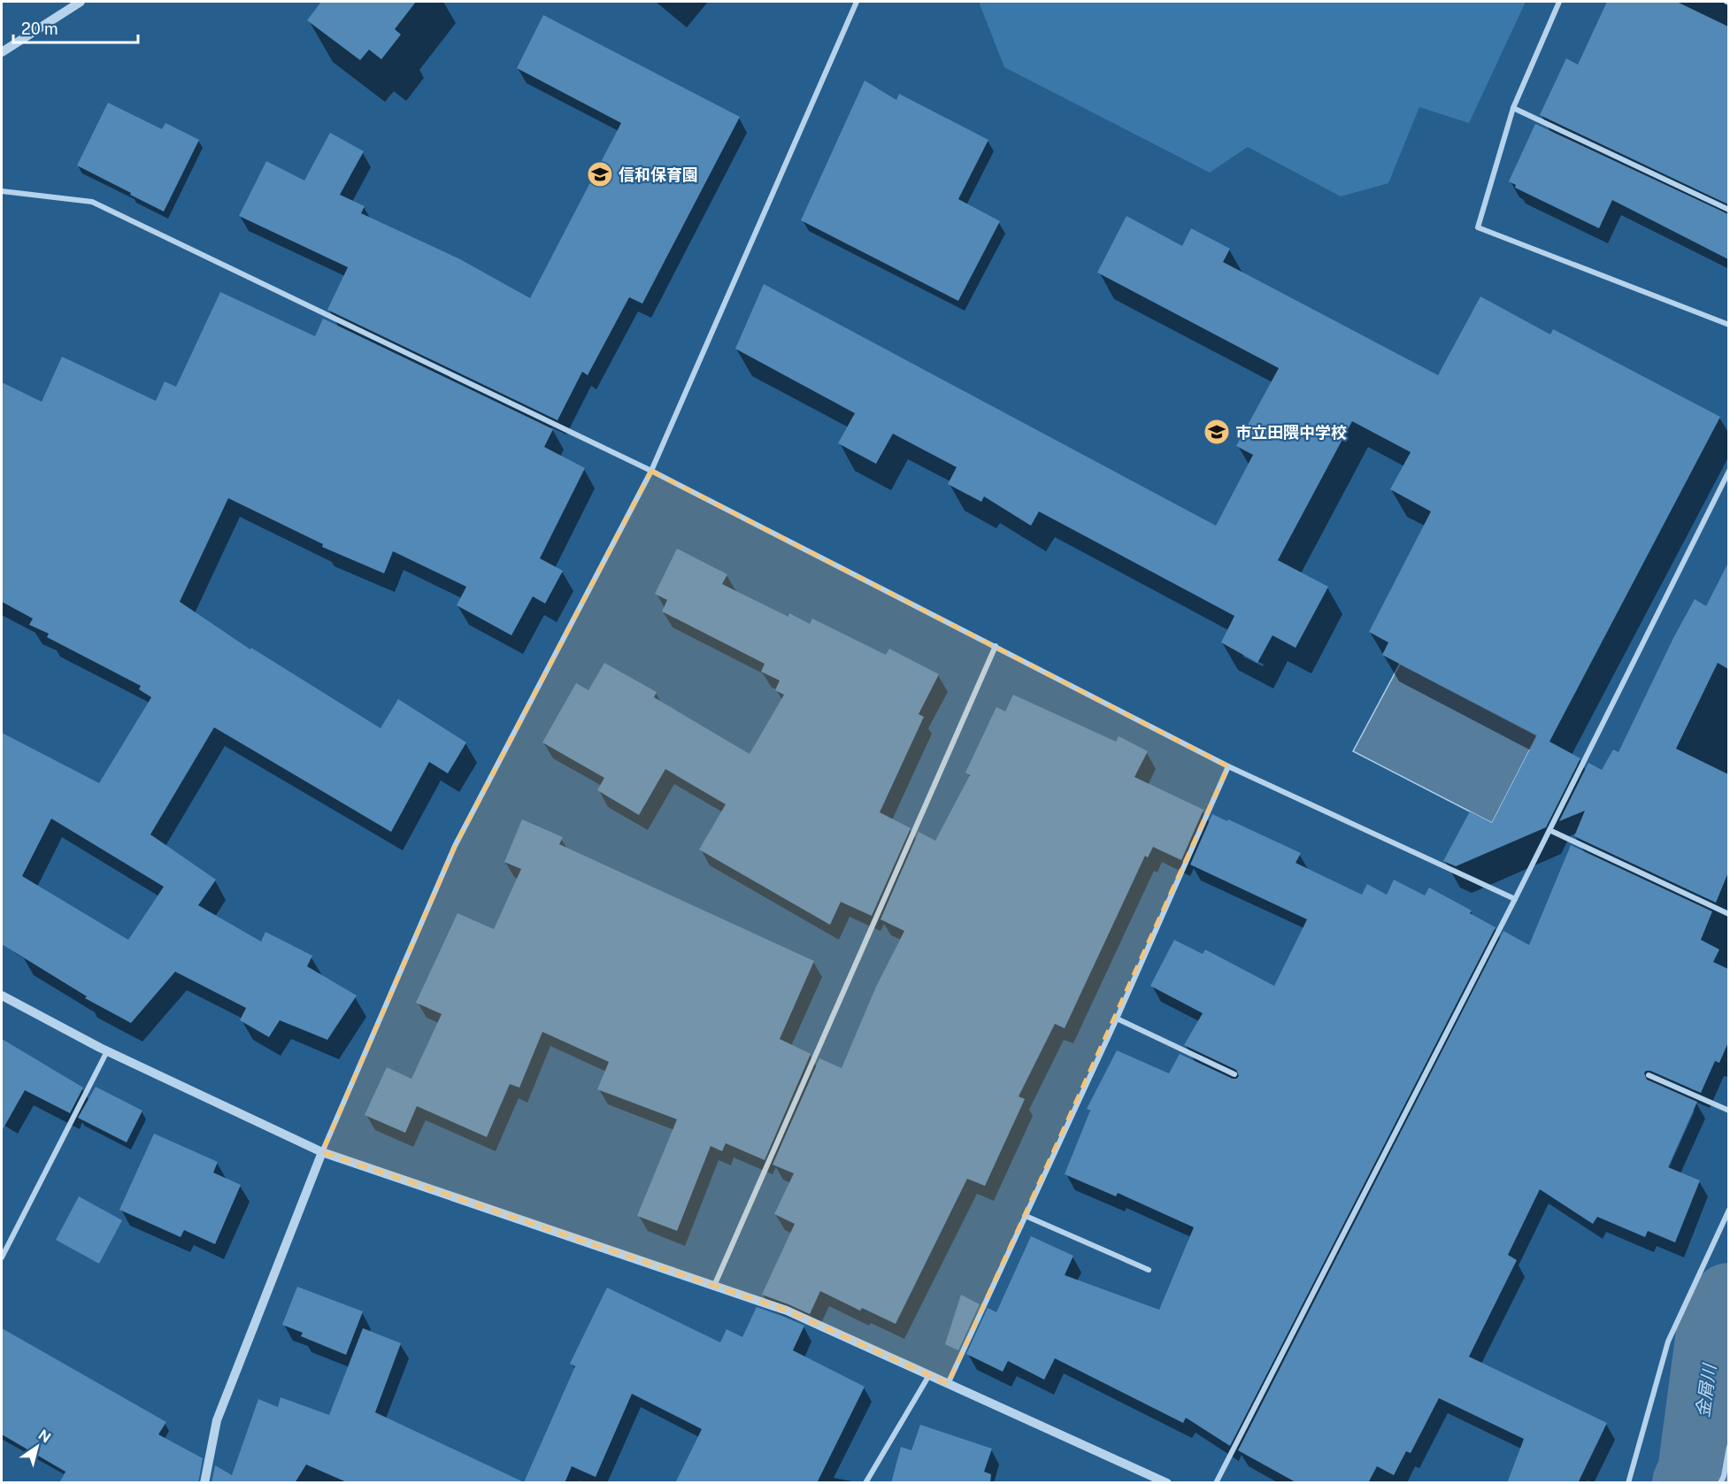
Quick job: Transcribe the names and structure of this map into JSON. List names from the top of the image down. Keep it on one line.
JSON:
{"water":["金屑川"],"places":{"school or university":["信和保育園","市立田隈中学校"]},"scale_bar":"20 m","north":"top right"}
